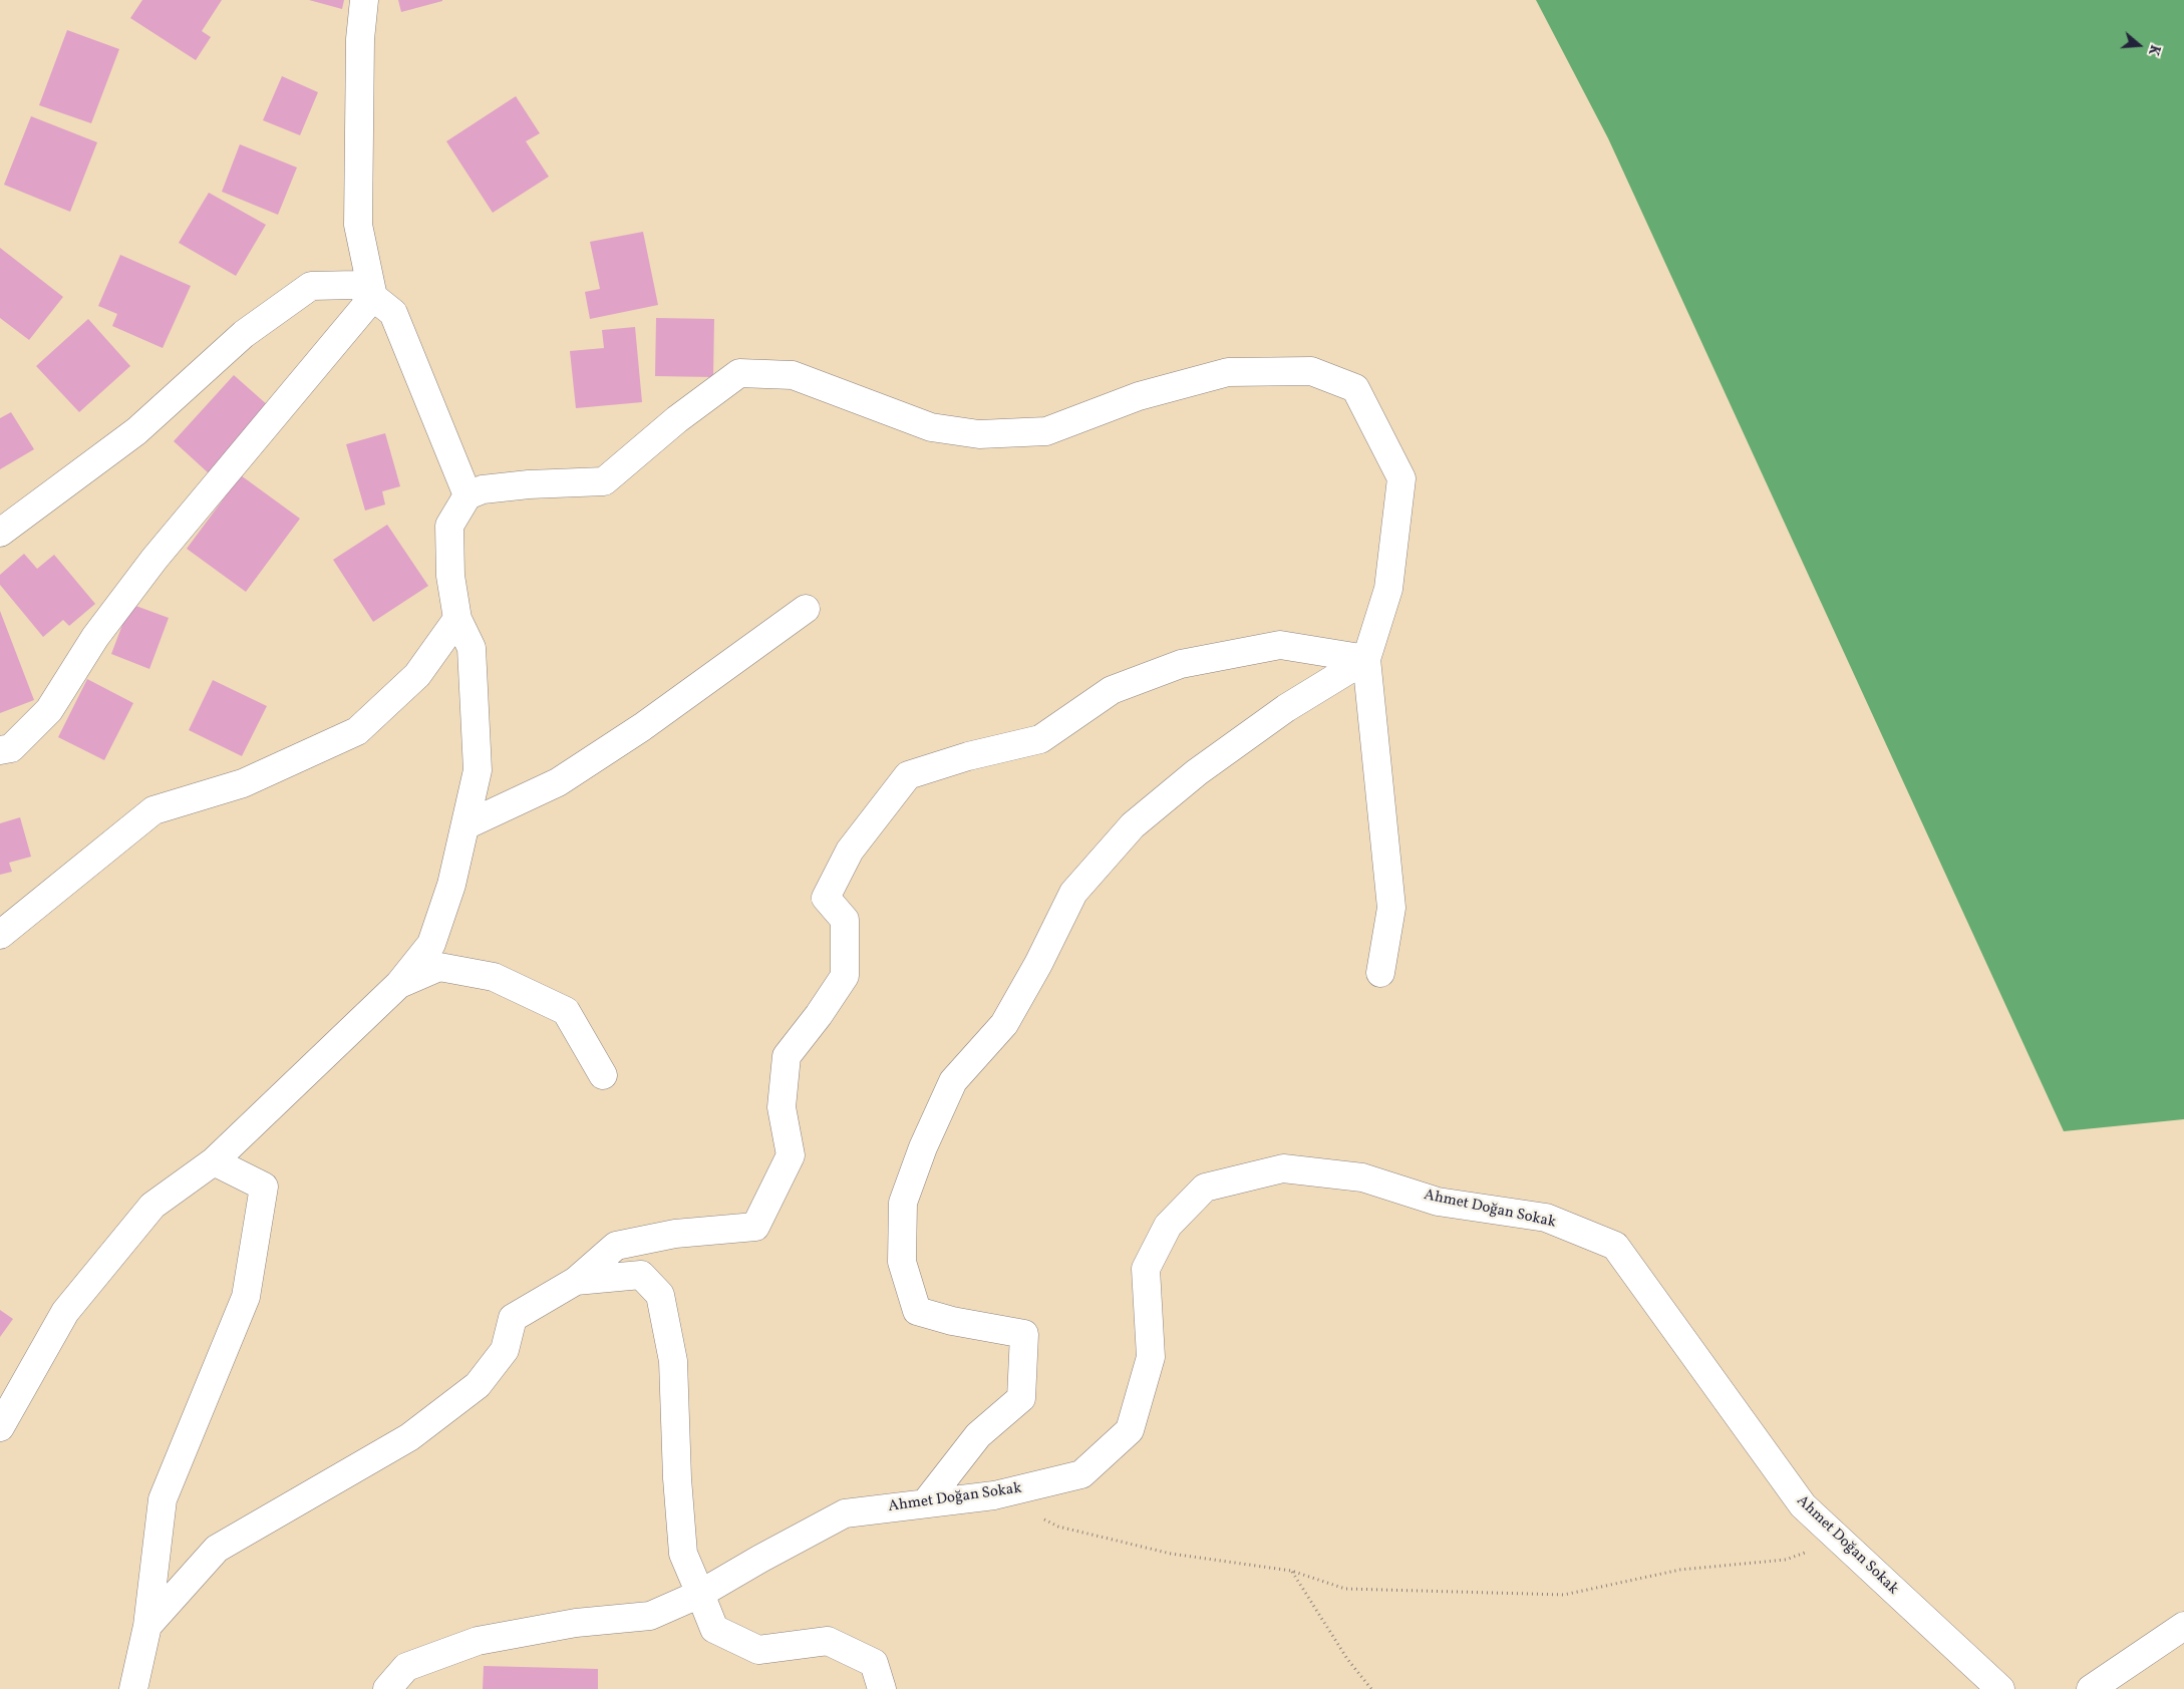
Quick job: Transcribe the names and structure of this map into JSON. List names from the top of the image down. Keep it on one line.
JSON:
{"streets":{"street":["Ahmet Doğan Sokak"]},"north":"right"}
